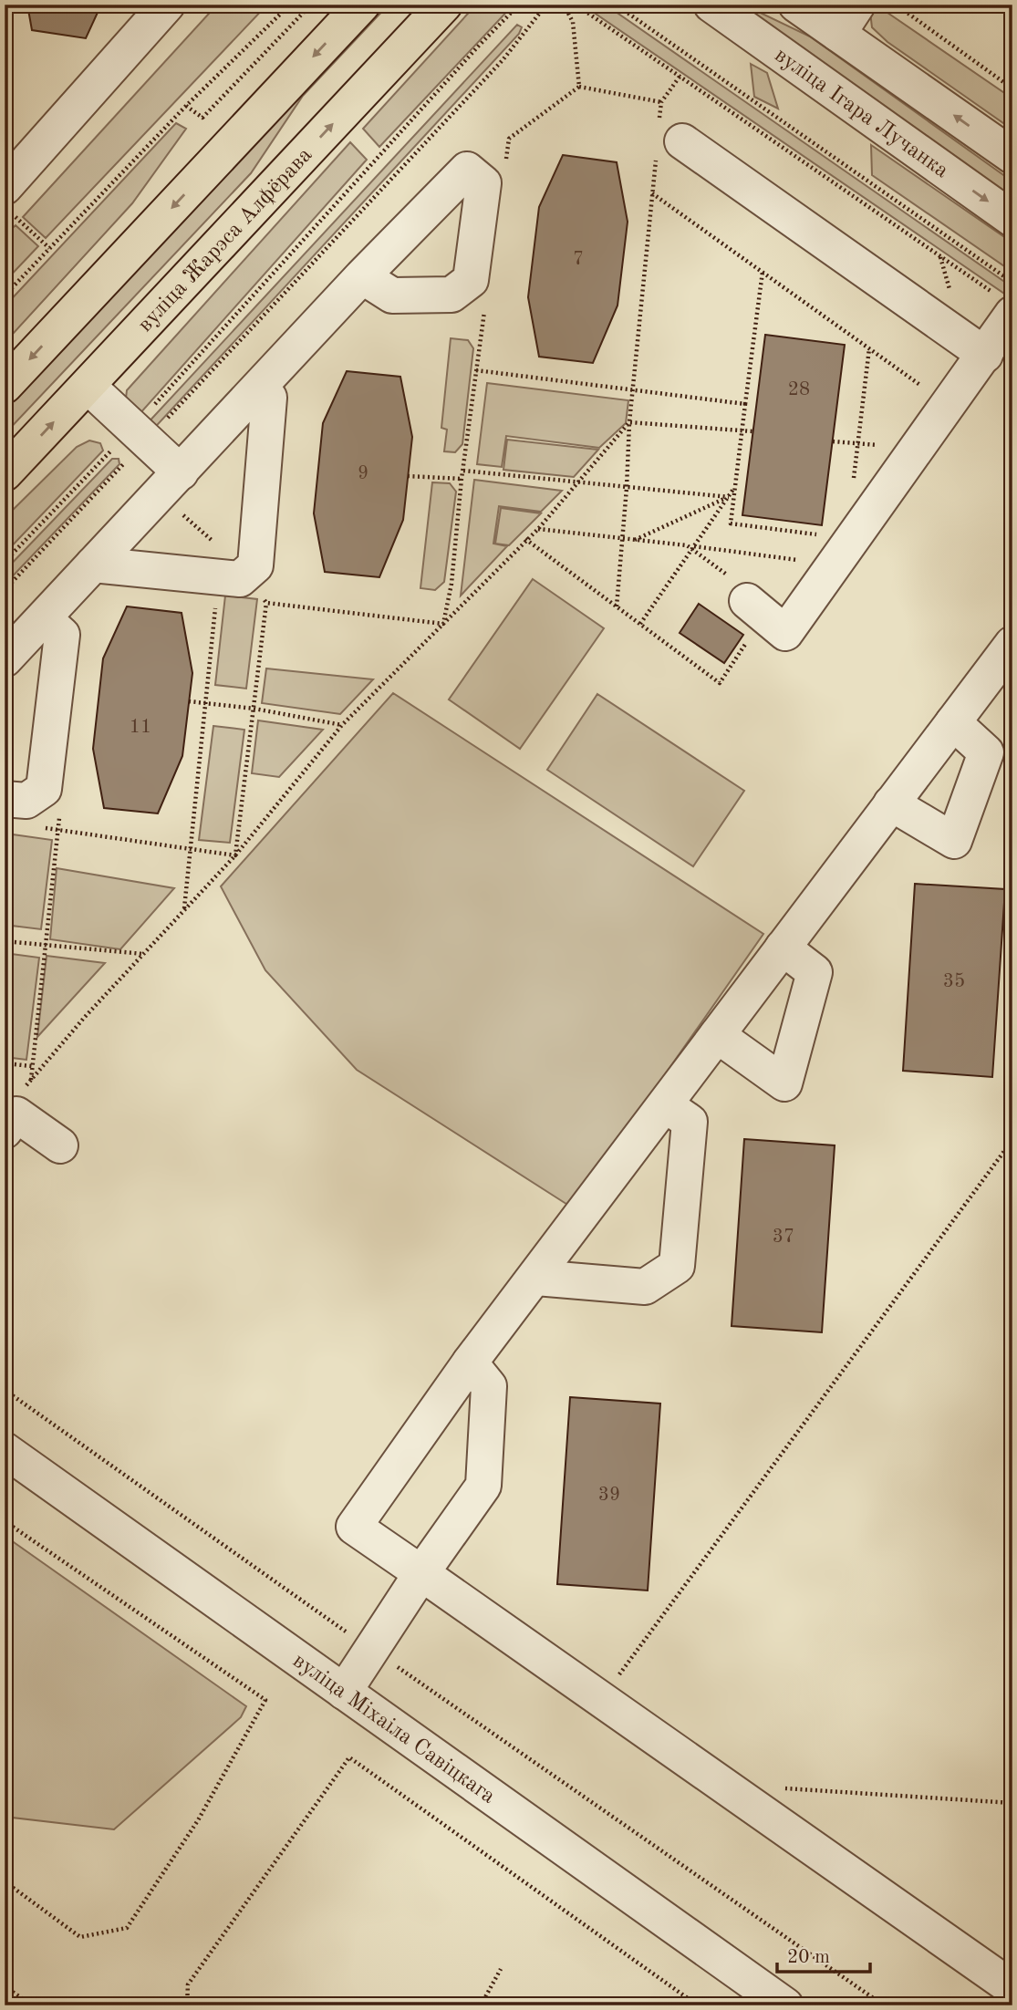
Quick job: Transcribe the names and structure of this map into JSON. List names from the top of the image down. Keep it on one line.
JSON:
{"streets":{"main road":["вуліца Жарэса Алфёрава"],"street":["вуліца Ігара Лучанка","вуліца Міхаіла Савіцкага"]},"house_numbers":["7","28","9","11","35","37","39"],"scale_bar":"20 m"}
